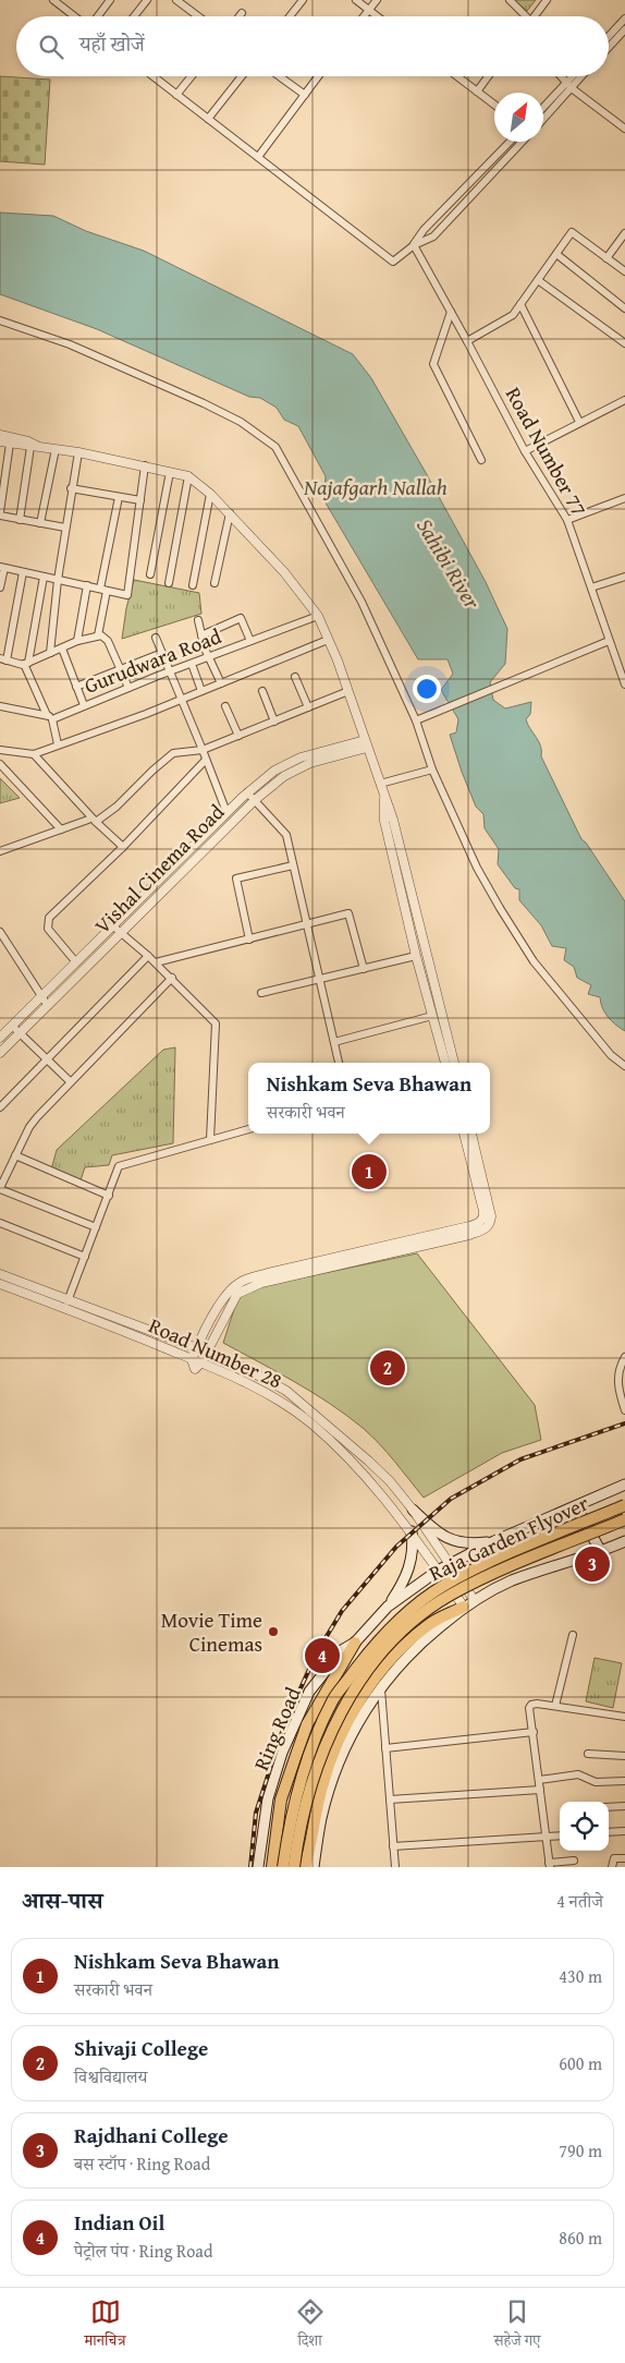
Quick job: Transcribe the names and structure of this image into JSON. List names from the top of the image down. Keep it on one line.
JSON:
{"streets":{"main road":["Raja Garden Flyover","Ring Road"],"street":["Road Number 77","Gurudwara Road","Vishal Cinema Road","Road Number 28"]},"crossings":[["Road Number 28","Ring Road"]],"water":["Najafgarh Nallah","Sahibi River"],"places":["Movie Time Cinemas"],"north":"top right","page":{"search":"यहाँ खोजें","popup":["Nishkam Seva Bhawan","सरकारी भवन"],"pins":["1","2","3","4"],"heading":["आस-पास","4 नतीजे"],"list":[{"mark":"1","name":"Nishkam Seva Bhawan","note":"सरकारी भवन","value":"430 m"},{"mark":"2","name":"Shivaji College","note":"विश्वविद्यालय","value":"600 m"},{"mark":"3","name":"Rajdhani College","note":"बस स्टॉप · Ring Road","value":"790 m"},{"mark":"4","name":"Indian Oil","note":"पेट्रोल पंप · Ring Road","value":"860 m"}],"nav":["मानचित्र","दिशा","सहेजे गए"]}}
